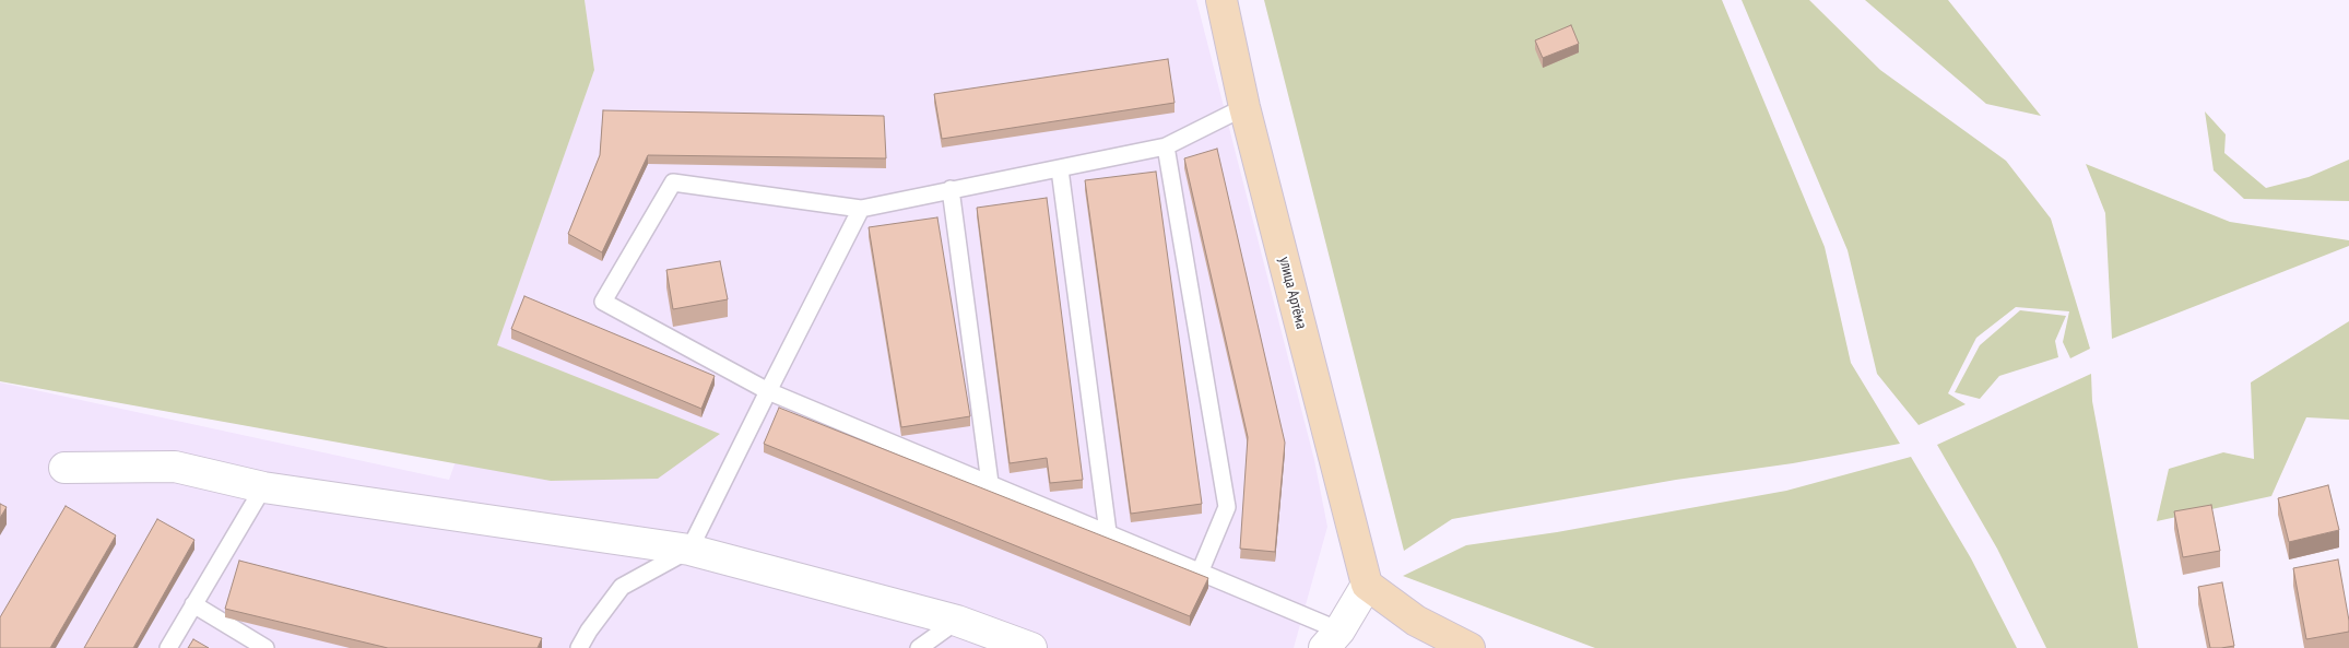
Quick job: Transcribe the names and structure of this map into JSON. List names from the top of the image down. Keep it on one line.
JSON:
{"streets":{"street":["улица Артёма"]}}
